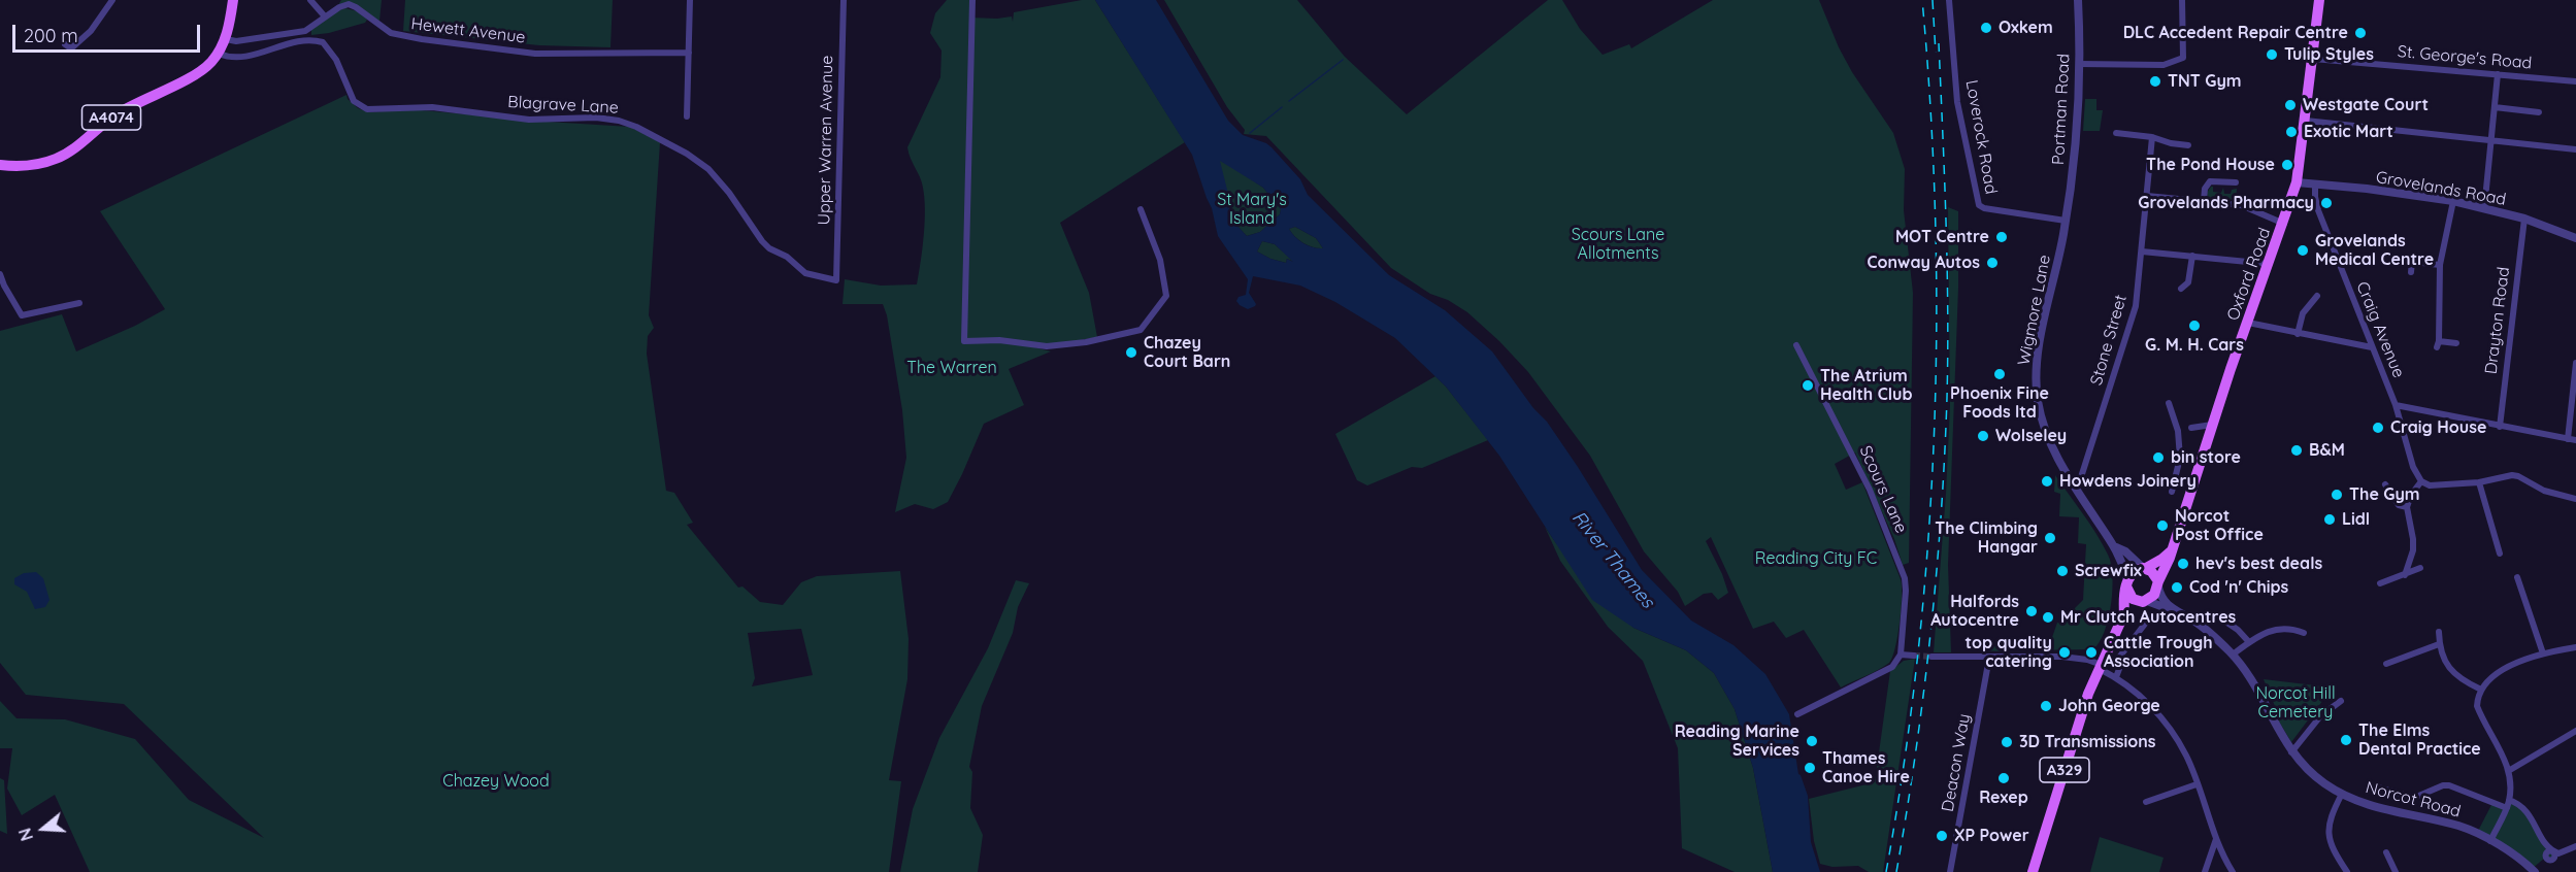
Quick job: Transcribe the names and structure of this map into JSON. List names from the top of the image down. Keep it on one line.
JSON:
{"streets":{"main road":["A4074","Oxford Road","A329"],"street":["Hewett Avenue","St. George's Road","Blagrave Lane","Portman Road","Loverock Road","Upper Warren Avenue","Grovelands Road","Wigmore Lane","Drayton Road","Craig Avenue","Stone Street","Scours Lane","Deacon Way","Norcot Road"]},"crossings":[["Hewett Avenue","A4074"],["St. George's Road","Oxford Road"],["Blagrave Lane","Upper Warren Avenue"],["Portman Road","Loverock Road"],["Portman Road","Wigmore Lane"],["Loverock Road","Wigmore Lane"],["Grovelands Road","Oxford Road"],["Grovelands Road","Drayton Road"],["Grovelands Road","Craig Avenue"],["Oxford Road","Wigmore Lane"],["Oxford Road","A329"],["Oxford Road","Norcot Road"],["Wigmore Lane","Stone Street"],["Wigmore Lane","A329"],["Wigmore Lane","Norcot Road"],["A329","Norcot Road"]],"water":["River Thames"],"parks":["St Mary's Island","Scours Lane Allotments","The Warren","Reading City FC","Norcot Hill Cemetery","Chazey Wood"],"places":["Oxkem","DLC Accedent Repair Centre","Tulip Styles","TNT Gym","Westgate Court","Exotic Mart","The Pond House","Grovelands Pharmacy","MOT Centre","Grovelands Medical Centre","Conway Autos","G. M. H. Cars","Chazey Court Barn","Phoenix Fine Foods ltd","The Atrium Health Club","Craig House","Wolseley","B&M","bin store","Howdens Joinery","The Gym","Lidl","Norcot Post Office","The Climbing Hangar","hev's best deals","Screwfix","Cod 'n' Chips","Halfords Autocentre","Mr Clutch Autocentres","top quality catering","Cattle Trough Association","John George","The Elms Dental Practice","Reading Marine Services","3D Transmissions","Thames Canoe Hire","Rexep","XP Power"],"scale_bar":"200 m","north":"left"}
